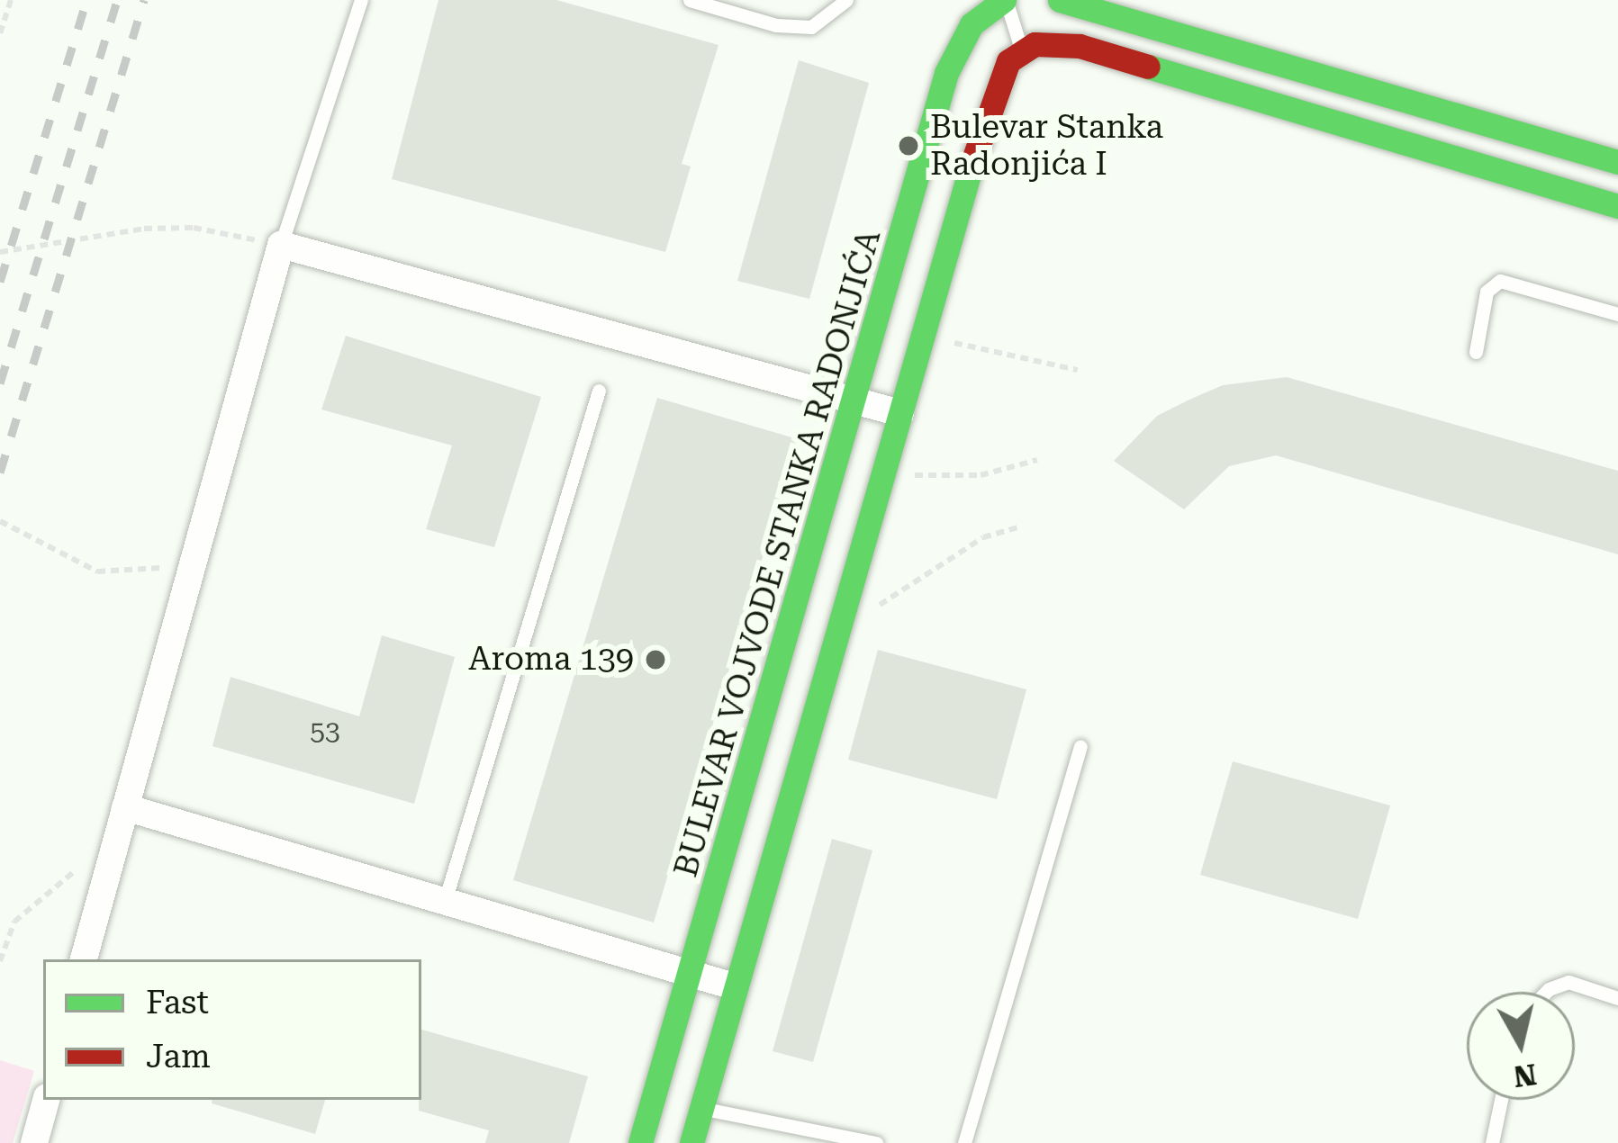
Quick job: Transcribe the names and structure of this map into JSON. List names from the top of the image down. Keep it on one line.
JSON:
{"streets":{"street":["BULEVAR VOJVODE STANKA RADONJIĆA"]},"places":["Bulevar Stanka Radonjića I","Aroma 139"],"house_numbers":["53"],"legend":["Fast","Jam"],"north":"bottom"}
